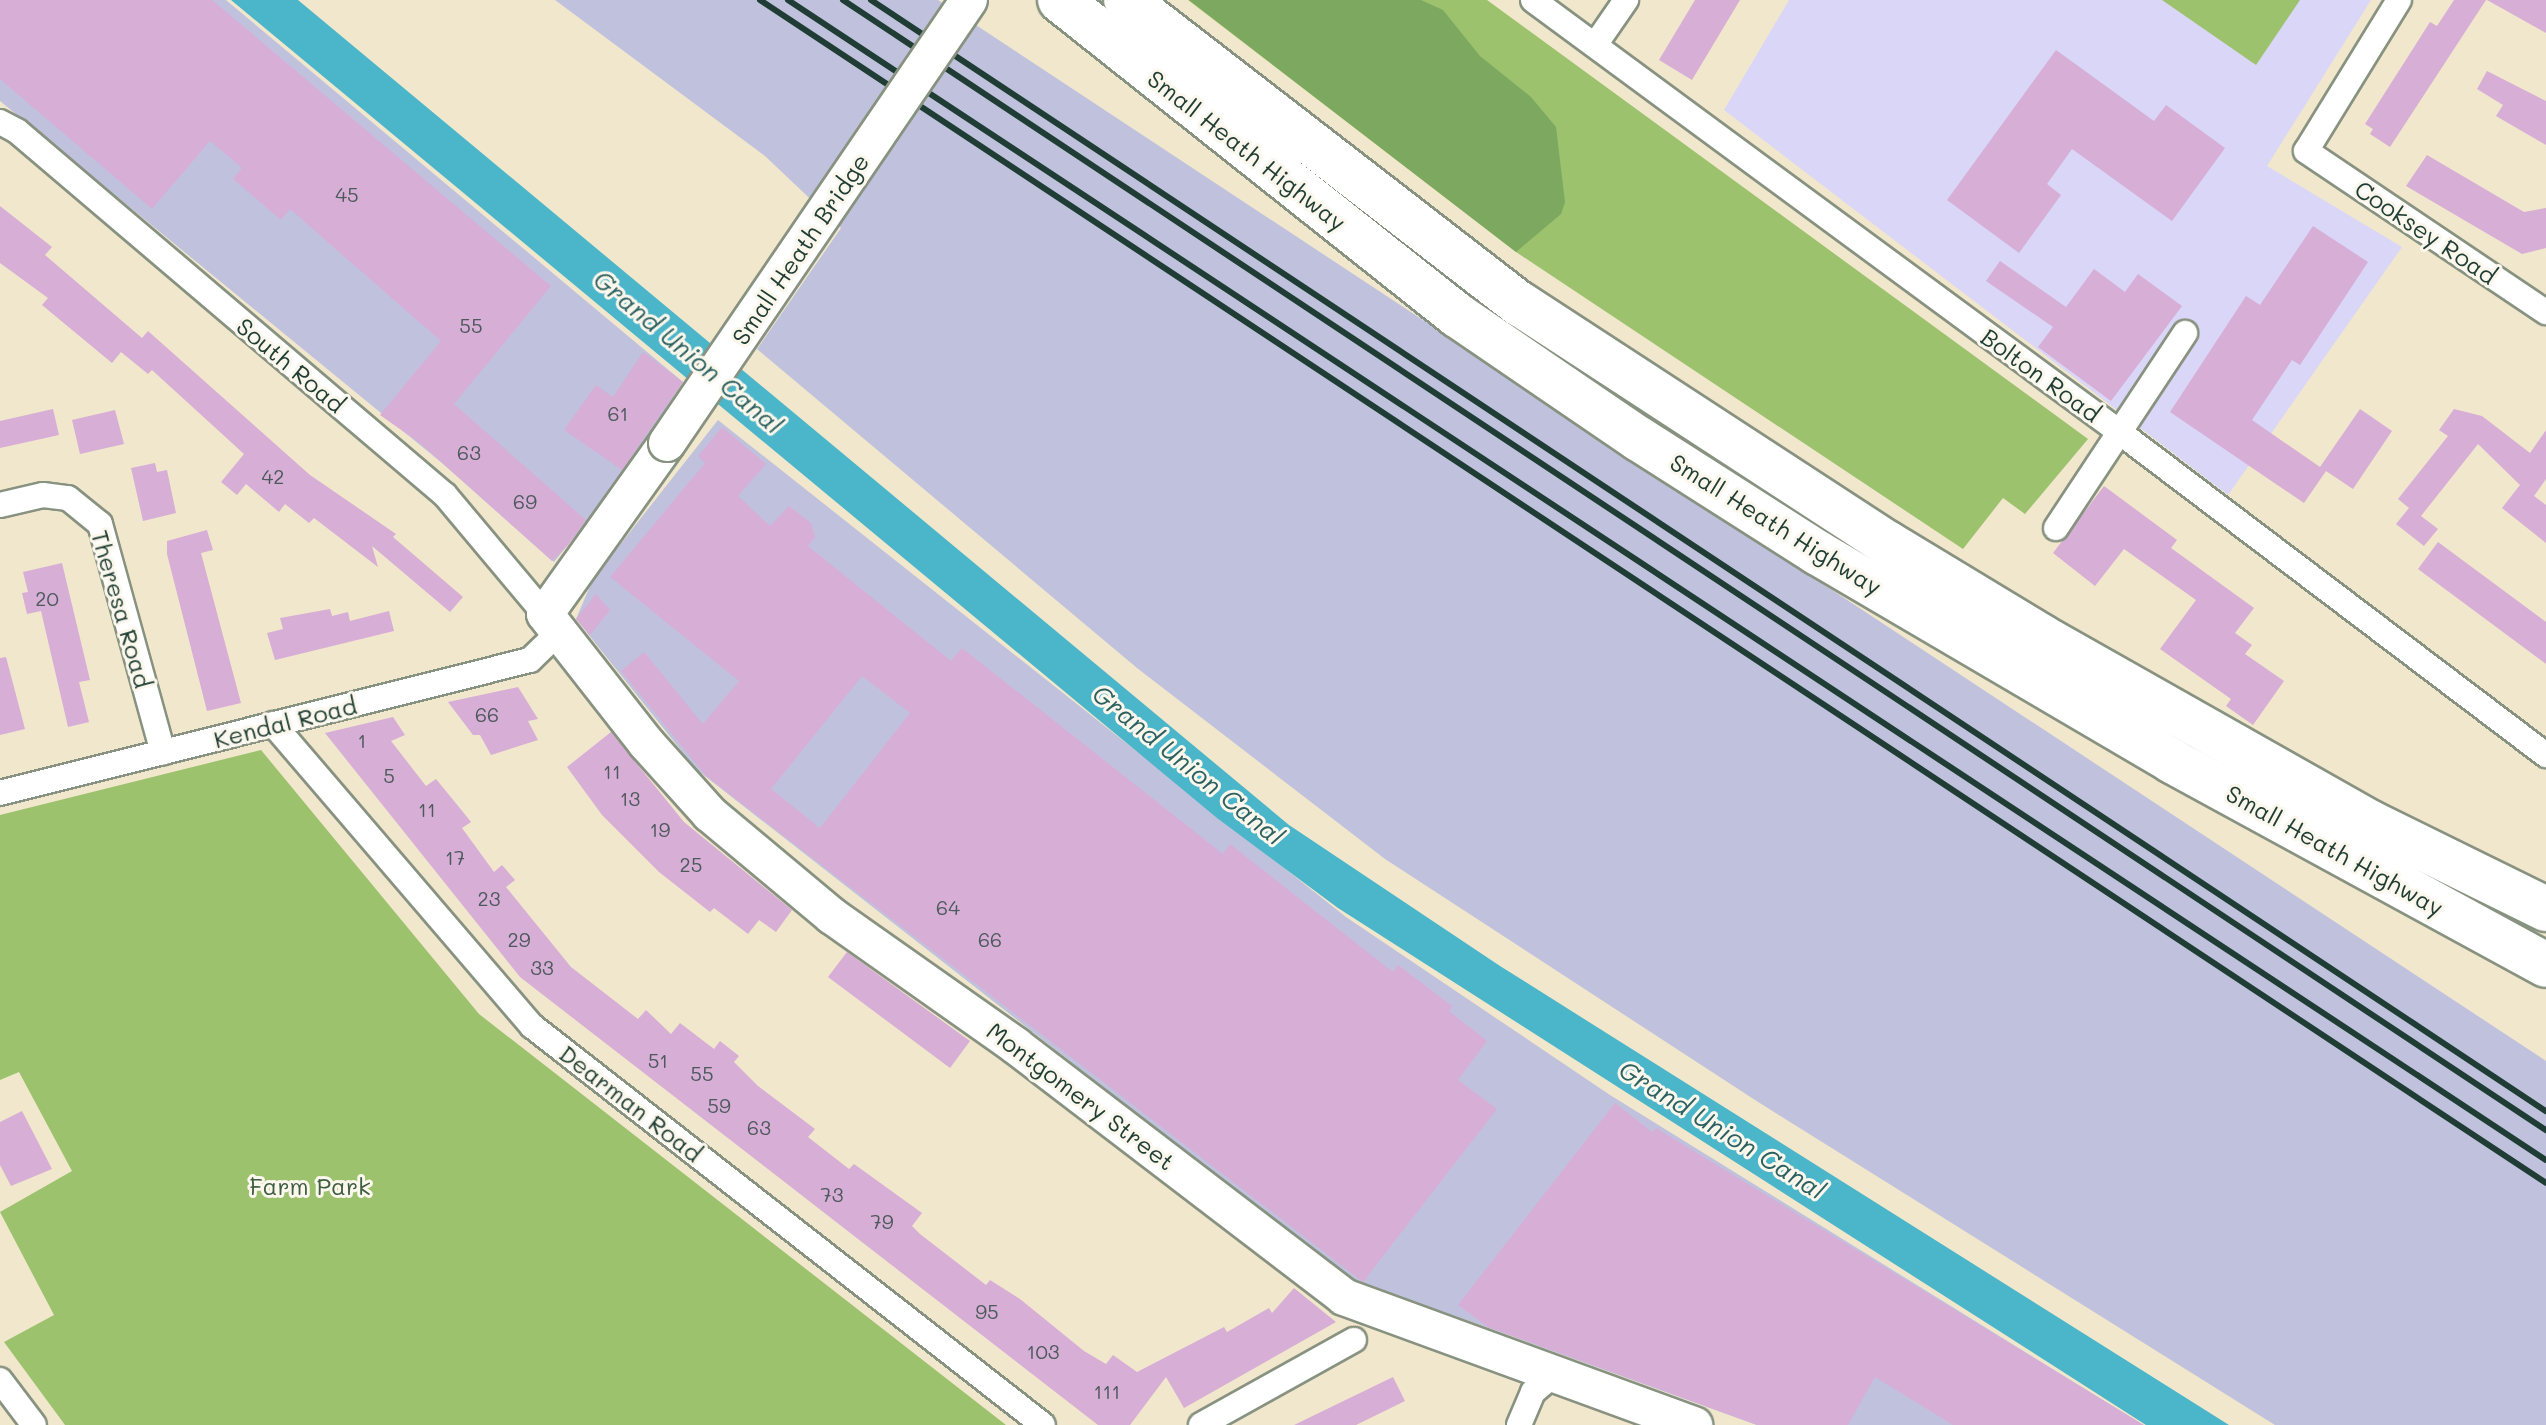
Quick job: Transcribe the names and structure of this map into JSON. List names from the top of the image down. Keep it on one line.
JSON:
{"streets":{"highway":["Small Heath Highway"],"street":["Cooksey Road","Small Heath Bridge","South Road","Bolton Road","Theresa Road","Kendal Road","Montgomery Street","Dearman Road"]},"crossings":[["Small Heath Bridge","South Road"],["Small Heath Bridge","Kendal Road"],["Small Heath Bridge","Montgomery Street"],["South Road","Kendal Road"],["South Road","Montgomery Street"],["Theresa Road","Kendal Road"],["Kendal Road","Montgomery Street"],["Kendal Road","Dearman Road"]],"water":["Grand Union Canal"],"parks":["Farm Park"],"house_numbers":["45","55","61","63","42","69","20","66","1","11","5","13","11","19","17","25","23","64","29","66","33","51","55","59","63","73","79","95","103","111"]}
